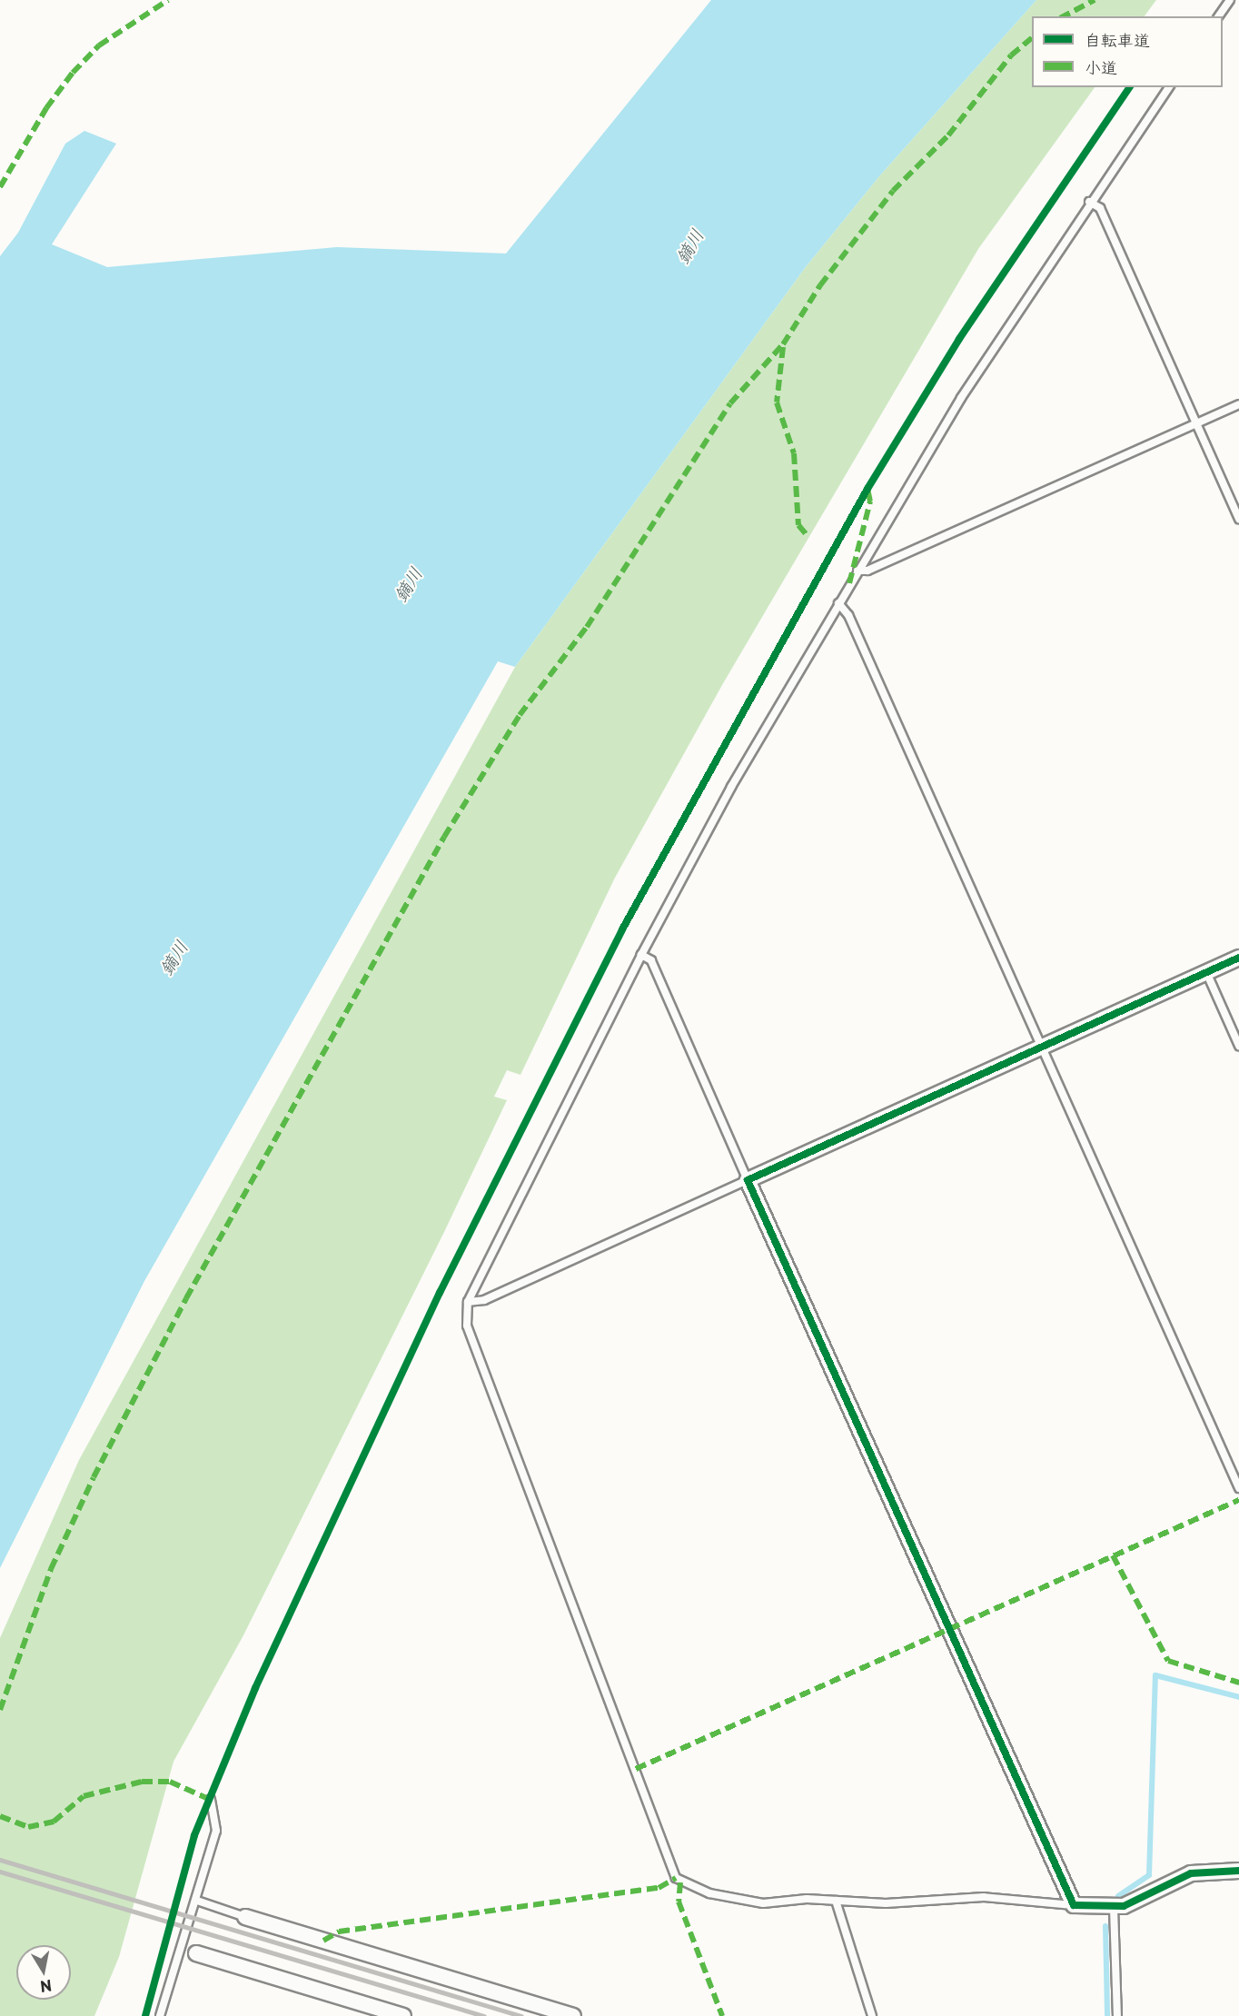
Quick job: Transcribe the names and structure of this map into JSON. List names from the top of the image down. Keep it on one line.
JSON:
{"water":["鏑川"],"legend":["自転車道","小道"],"north":"bottom"}
